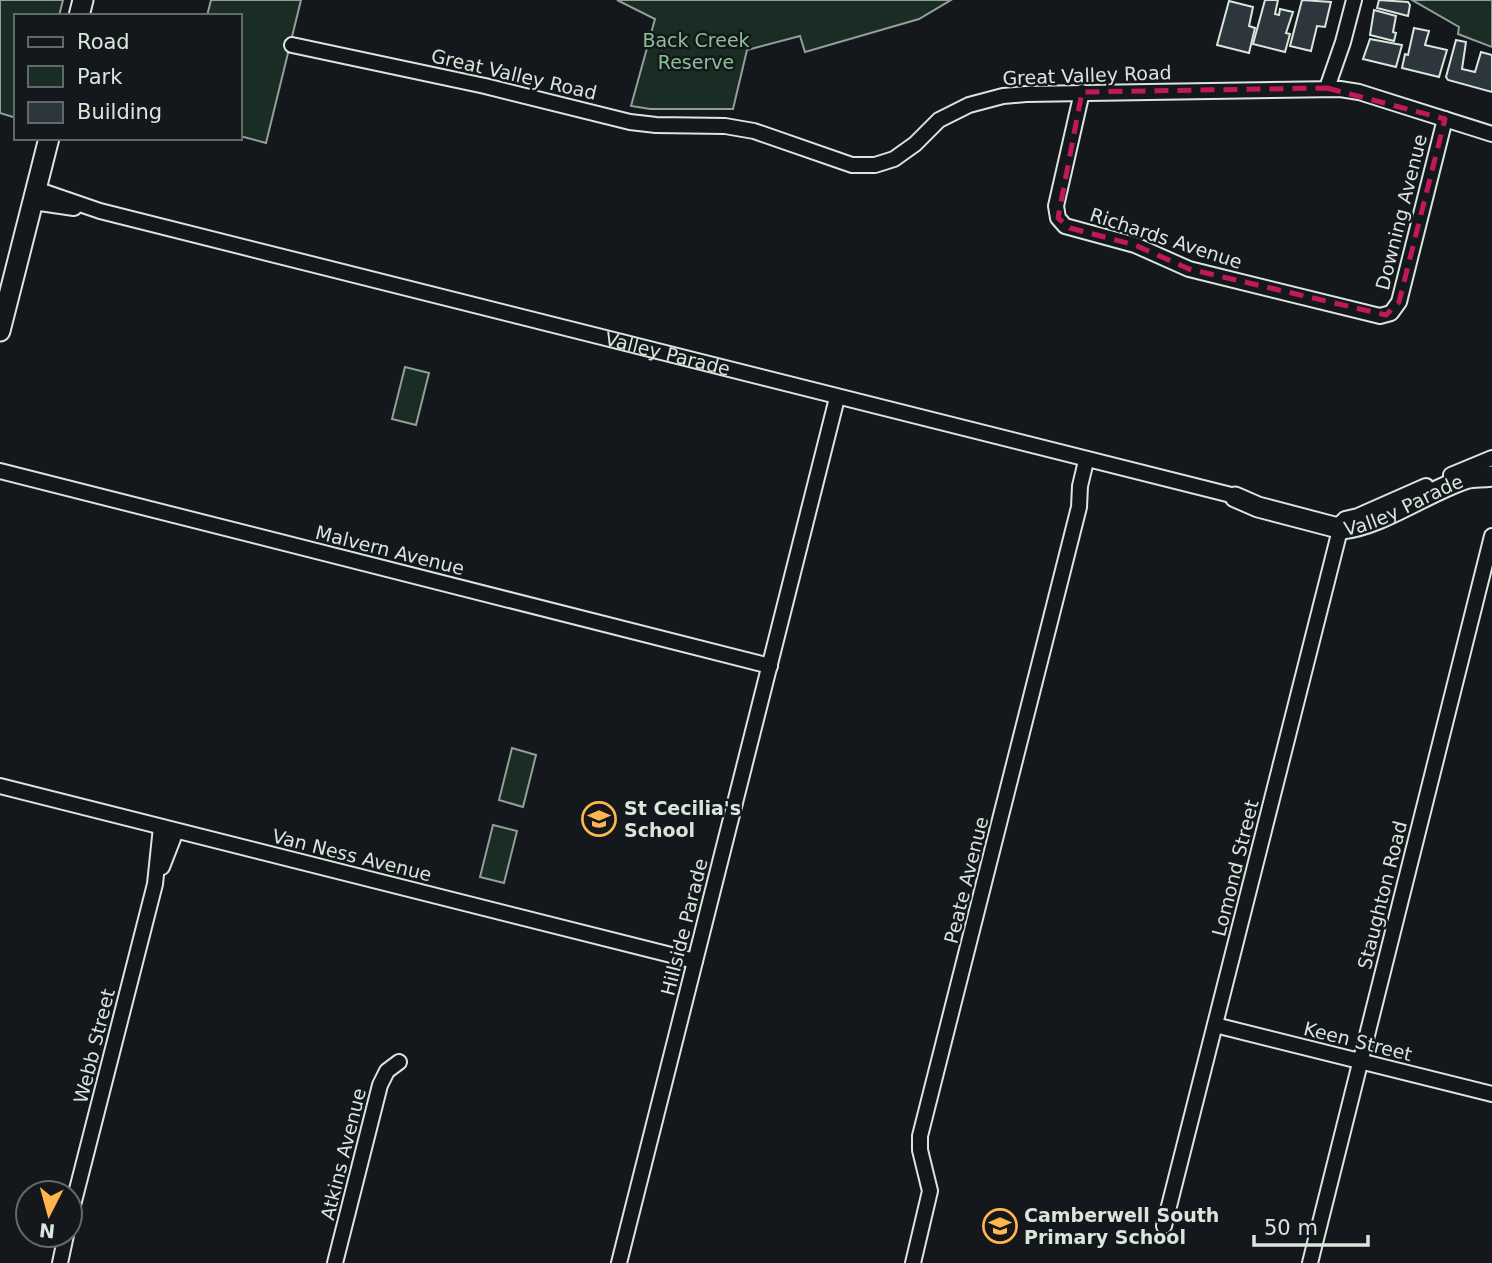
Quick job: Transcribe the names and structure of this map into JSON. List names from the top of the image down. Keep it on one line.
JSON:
{"streets":{"street":["Great Valley Road","Downing Avenue","Richards Avenue","Valley Parade","Malvern Avenue","Van Ness Avenue","Lomond Street","Peate Avenue","Staughton Road","Hillside Parade","Keen Street","Webb Street","Atkins Avenue"]},"crossings":[["Great Valley Road","Downing Avenue"],["Great Valley Road","Richards Avenue"],["Downing Avenue","Richards Avenue"],["Valley Parade","Lomond Street"],["Valley Parade","Peate Avenue"],["Valley Parade","Hillside Parade"],["Malvern Avenue","Hillside Parade"],["Van Ness Avenue","Hillside Parade"],["Van Ness Avenue","Webb Street"],["Lomond Street","Keen Street"],["Staughton Road","Keen Street"]],"parks":["Back Creek Reserve"],"places":{"school or university":["St Cecilia's School","Camberwell South Primary School"]},"legend":["Road","Park","Building"],"scale_bar":"50 m","north":"bottom"}
